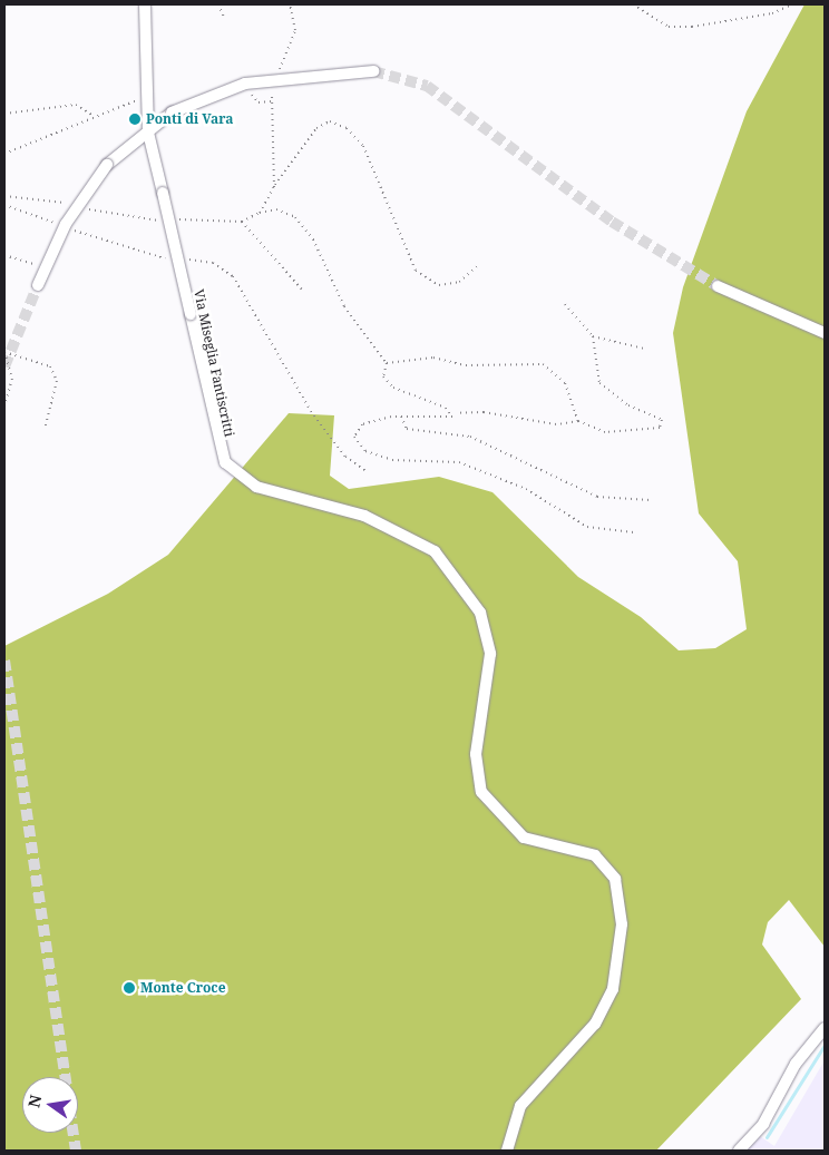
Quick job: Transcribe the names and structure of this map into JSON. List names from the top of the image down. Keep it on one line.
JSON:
{"streets":{"street":["Via Miseglia Fantiscritti"]},"places":["Ponti di Vara","Monte Croce"],"north":"left"}
